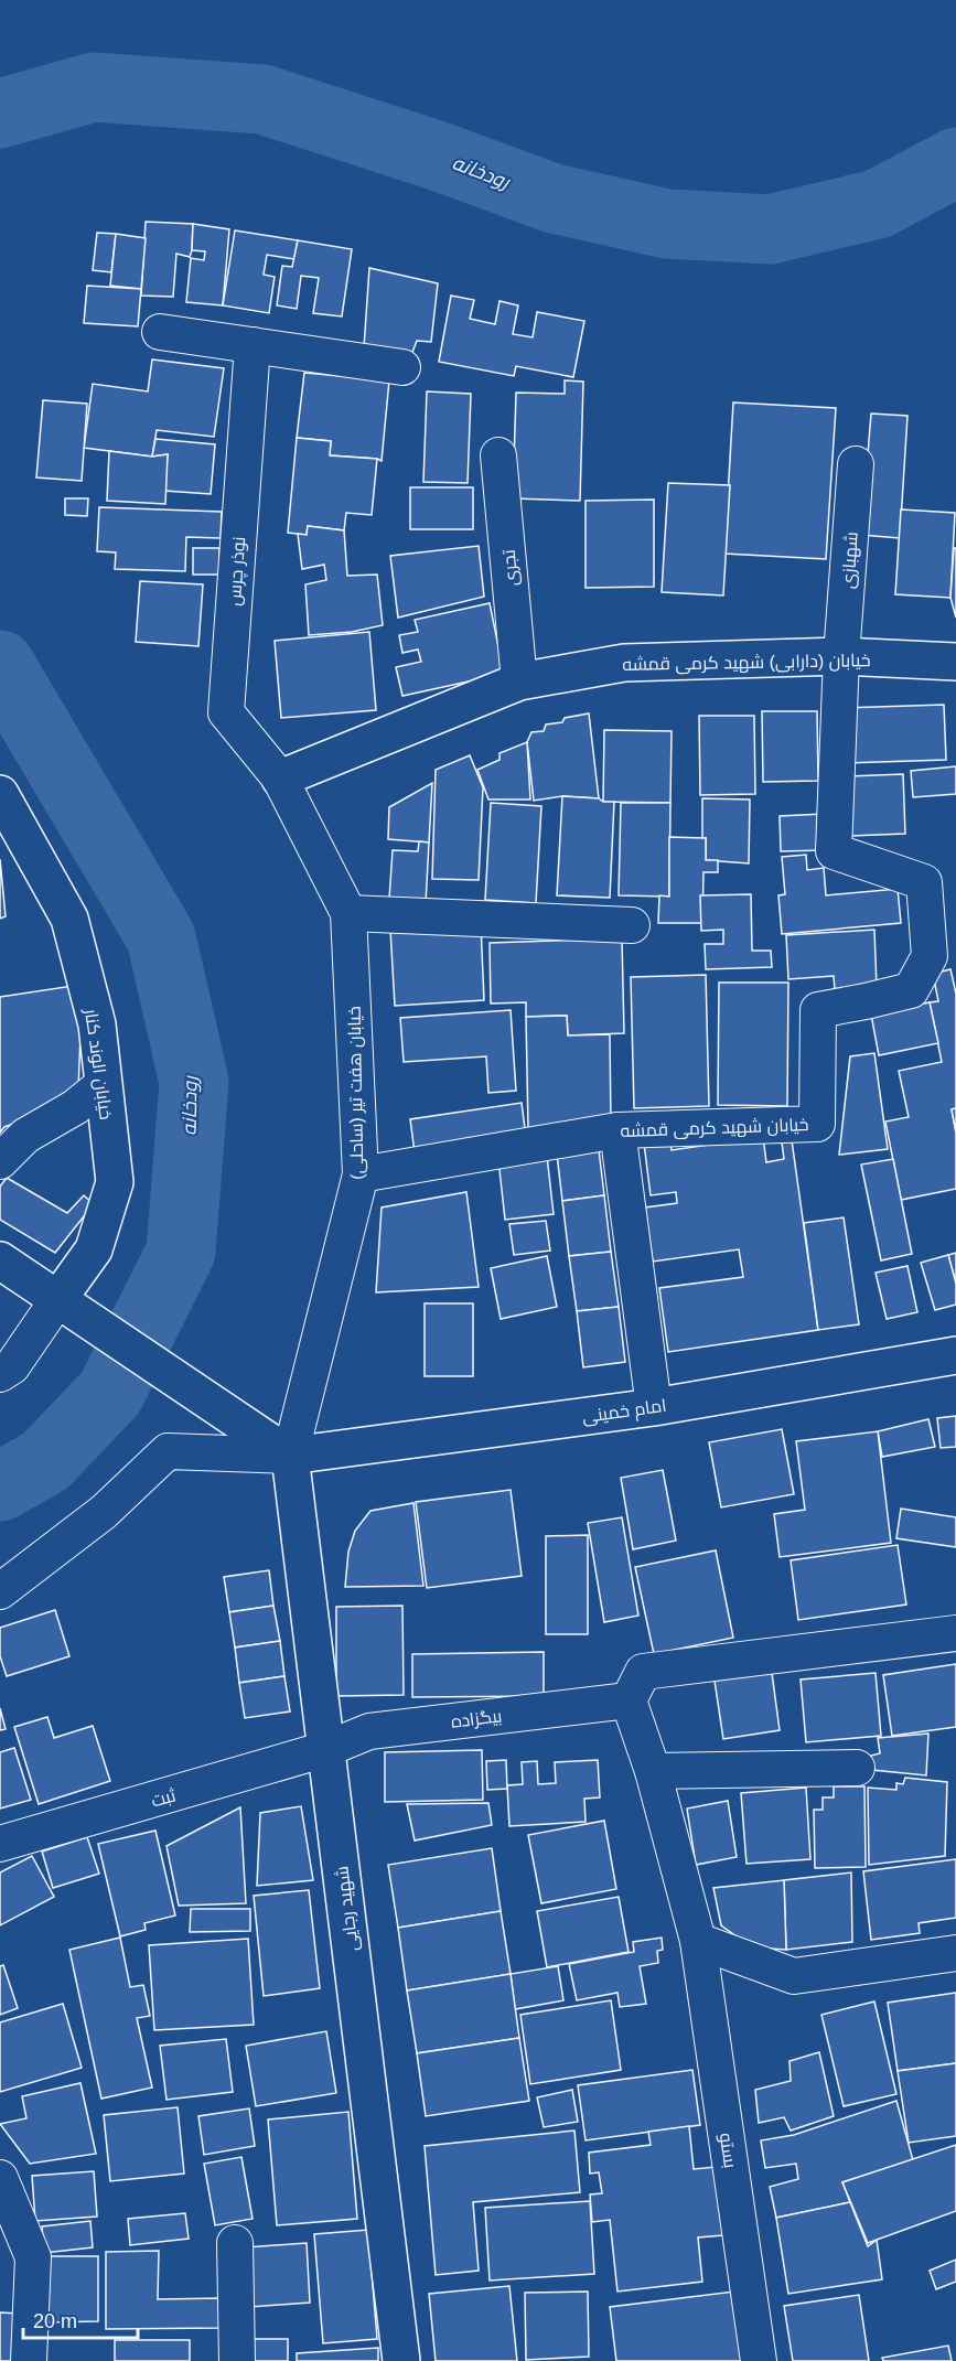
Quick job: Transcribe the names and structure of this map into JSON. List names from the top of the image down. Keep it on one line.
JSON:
{"streets":{"street":["شهبازی","تجری","نوذر چرس","خیابان (دارابی) شهید کرمی قمشه","خیابان الوند کنار","خیابان هفت تیر (ساحلی)","خیابان شهید کرمی قمشه","امام خمینی","بیگزاده","ثبت","شهید رجایی","بستو"]},"crossings":[["شهبازی","خیابان (دارابی) شهید کرمی قمشه"],["شهبازی","خیابان شهید کرمی قمشه"],["تجری","خیابان (دارابی) شهید کرمی قمشه"],["نوذر چرس","خیابان (دارابی) شهید کرمی قمشه"],["نوذر چرس","خیابان هفت تیر (ساحلی)"],["خیابان (دارابی) شهید کرمی قمشه","خیابان هفت تیر (ساحلی)"],["خیابان (دارابی) شهید کرمی قمشه","خیابان شهید کرمی قمشه"],["خیابان هفت تیر (ساحلی)","خیابان شهید کرمی قمشه"],["خیابان هفت تیر (ساحلی)","امام خمینی"],["خیابان هفت تیر (ساحلی)","شهید رجایی"],["امام خمینی","شهید رجایی"],["بیگزاده","ثبت"],["بیگزاده","شهید رجایی"],["بیگزاده","بستو"],["ثبت","شهید رجایی"]],"water":["رودخانه"],"scale_bar":"20 m"}
